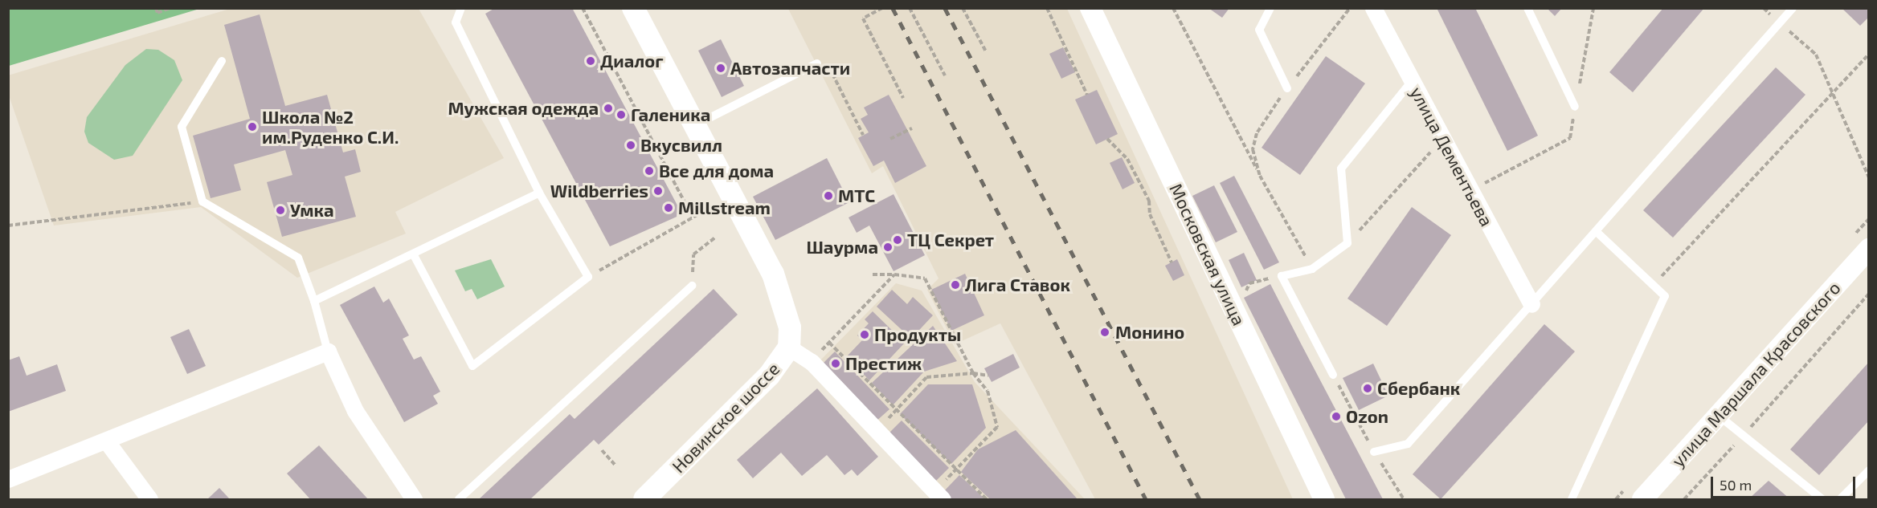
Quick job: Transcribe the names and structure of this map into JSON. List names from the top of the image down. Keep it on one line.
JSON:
{"streets":{"main road":["Новинское шоссе"],"street":["улица Дементьева","Московская улица","улица Маршала Красовского"]},"places":["Диалог","Автозапчасти","Мужская одежда","Галеника","Школа №2 им.Руденко С.И.","Вкусвилл","Все для дома","Wildberries","МТС","Millstream","Умка","ТЦ Секрет","Шаурма","Лига Ставок","Монино","Продукты","Престиж","Сбербанк","Ozon"],"scale_bar":"50 m"}
